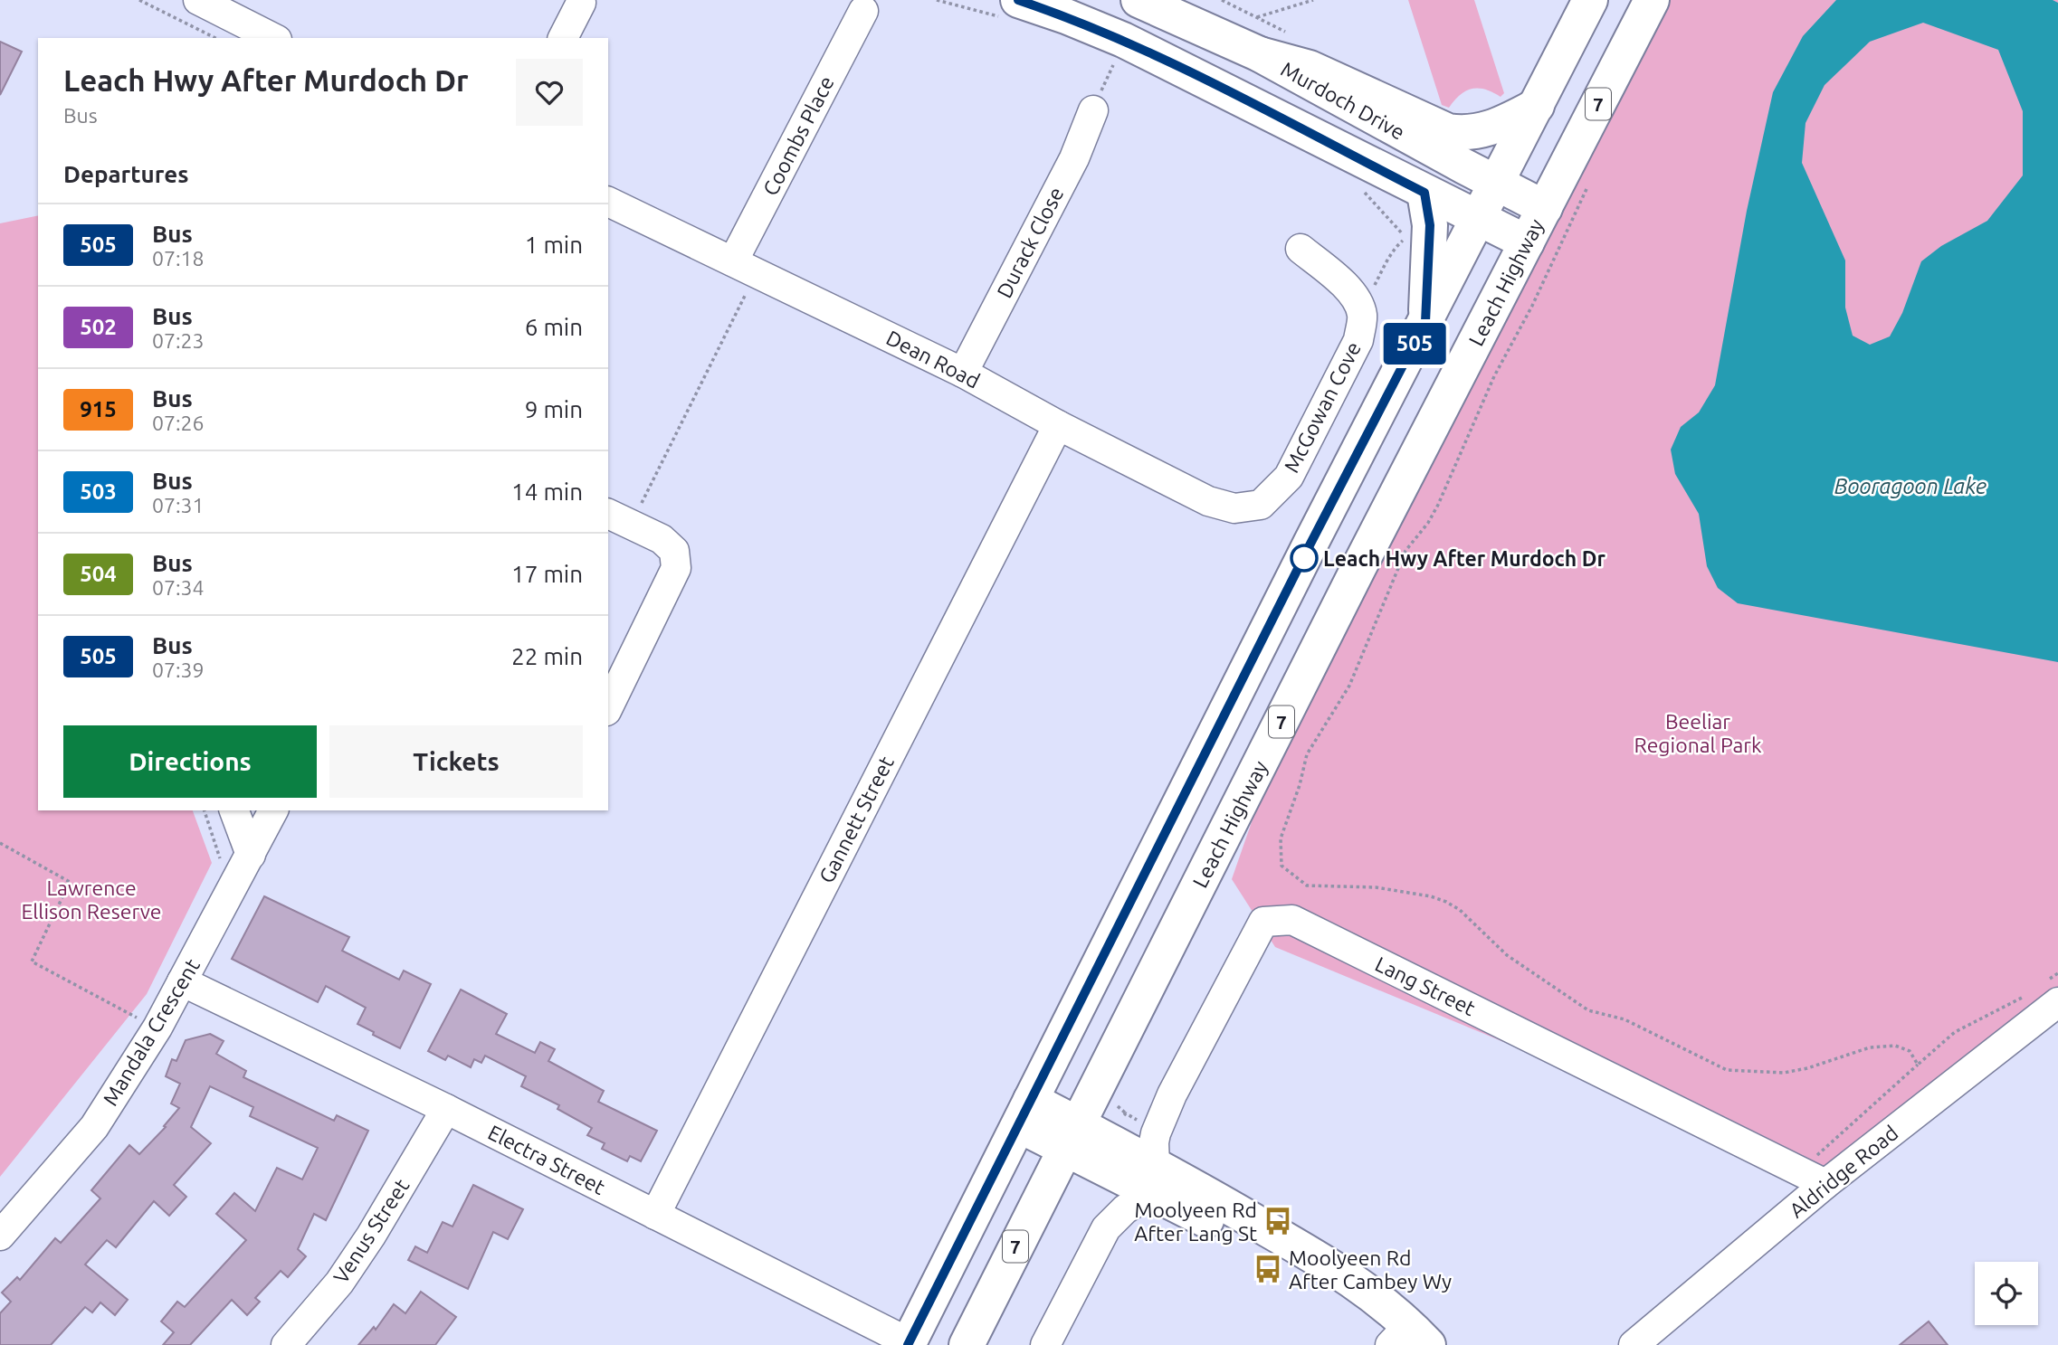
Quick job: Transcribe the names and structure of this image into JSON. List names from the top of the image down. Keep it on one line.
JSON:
{"streets":{"main road":["Murdoch Drive","7","Leach Highway"],"street":["Coombs Place","Durack Close","Dean Road","McGowan Cove","Gannett Street","Lang Street","Mandala Crescent","Electra Street","Aldridge Road","Venus Street"]},"crossings":[["Murdoch Drive","Leach Highway"],["Coombs Place","Dean Road"],["Durack Close","Dean Road"],["Dean Road","McGowan Cove"],["Dean Road","Gannett Street"],["Gannett Street","Electra Street"],["Lang Street","Aldridge Road"],["Mandala Crescent","Electra Street"],["Electra Street","Venus Street"]],"water":["Booragoon Lake"],"parks":["Beeliar Regional Park","Lawrence Ellison Reserve"],"places":{"other":["Leach Hwy After Murdoch Dr"],"bus stop":["Moolyeen Rd After Lang St","Moolyeen Rd After Cambey Wy"]},"lines":["bus line 505"],"page":{"on_map":"505","heading":[["Leach Hwy After Murdoch Dr","Bus"],"Departures"],"list":[{"mark":"505","name":"Bus","note":"07:18","value":"1 min"},{"mark":"502","name":"Bus","note":"07:23","value":"6 min"},{"mark":"915","name":"Bus","note":"07:26","value":"9 min"},{"mark":"503","name":"Bus","note":"07:31","value":"14 min"},{"mark":"504","name":"Bus","note":"07:34","value":"17 min"},{"mark":"505","name":"Bus","note":"07:39","value":"22 min"}],"buttons":["Directions","Tickets"]}}
